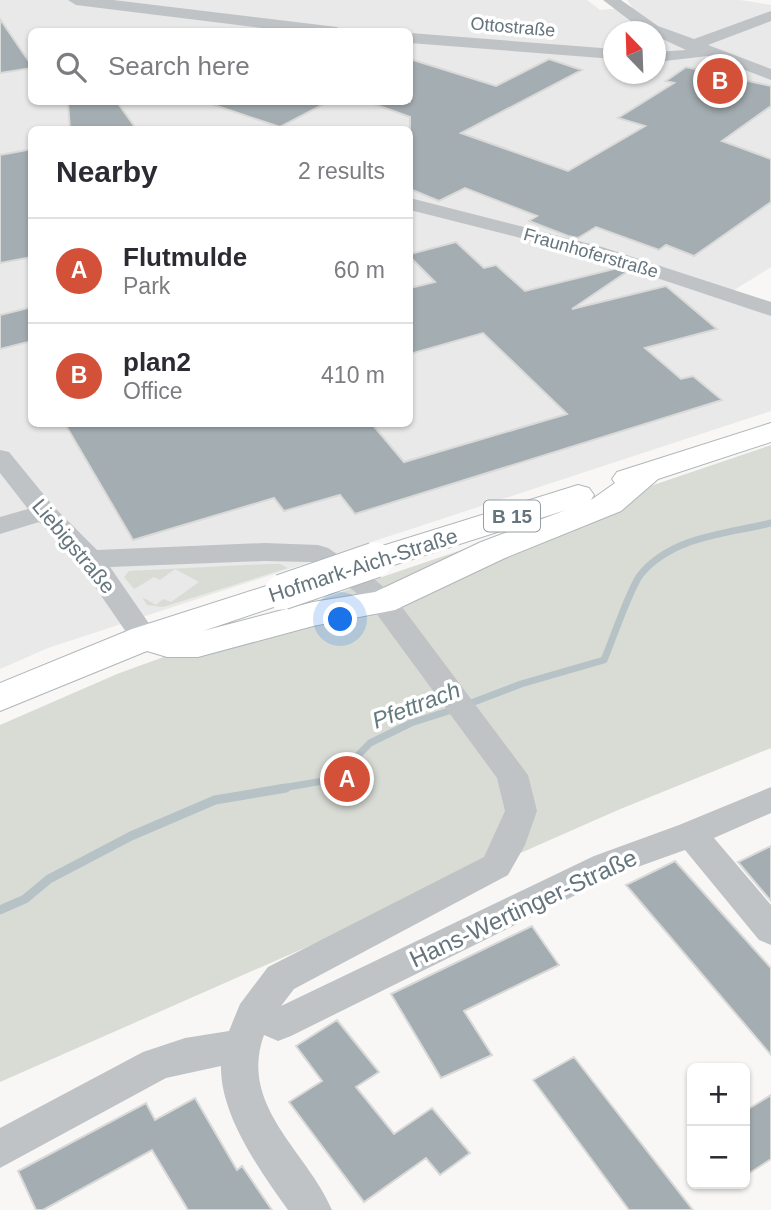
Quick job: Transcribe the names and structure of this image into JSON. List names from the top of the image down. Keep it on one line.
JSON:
{"streets":{"main road":["B 15","Hofmark-Aich-Straße"],"street":["Ottostraße","Fraunhoferstraße","Liebigstraße","Hans-Wertinger-Straße"]},"crossings":[["Liebigstraße","Hofmark-Aich-Straße"]],"water":["Pfettrach"],"north":"top left","page":{"search":"Search here","pins":["B","A"],"heading":["Nearby","2 results"],"list":[{"mark":"A","name":"Flutmulde","note":"Park","value":"60 m"},{"mark":"B","name":"plan2","note":"Office","value":"410 m"}],"map_buttons":["+","−"]}}
